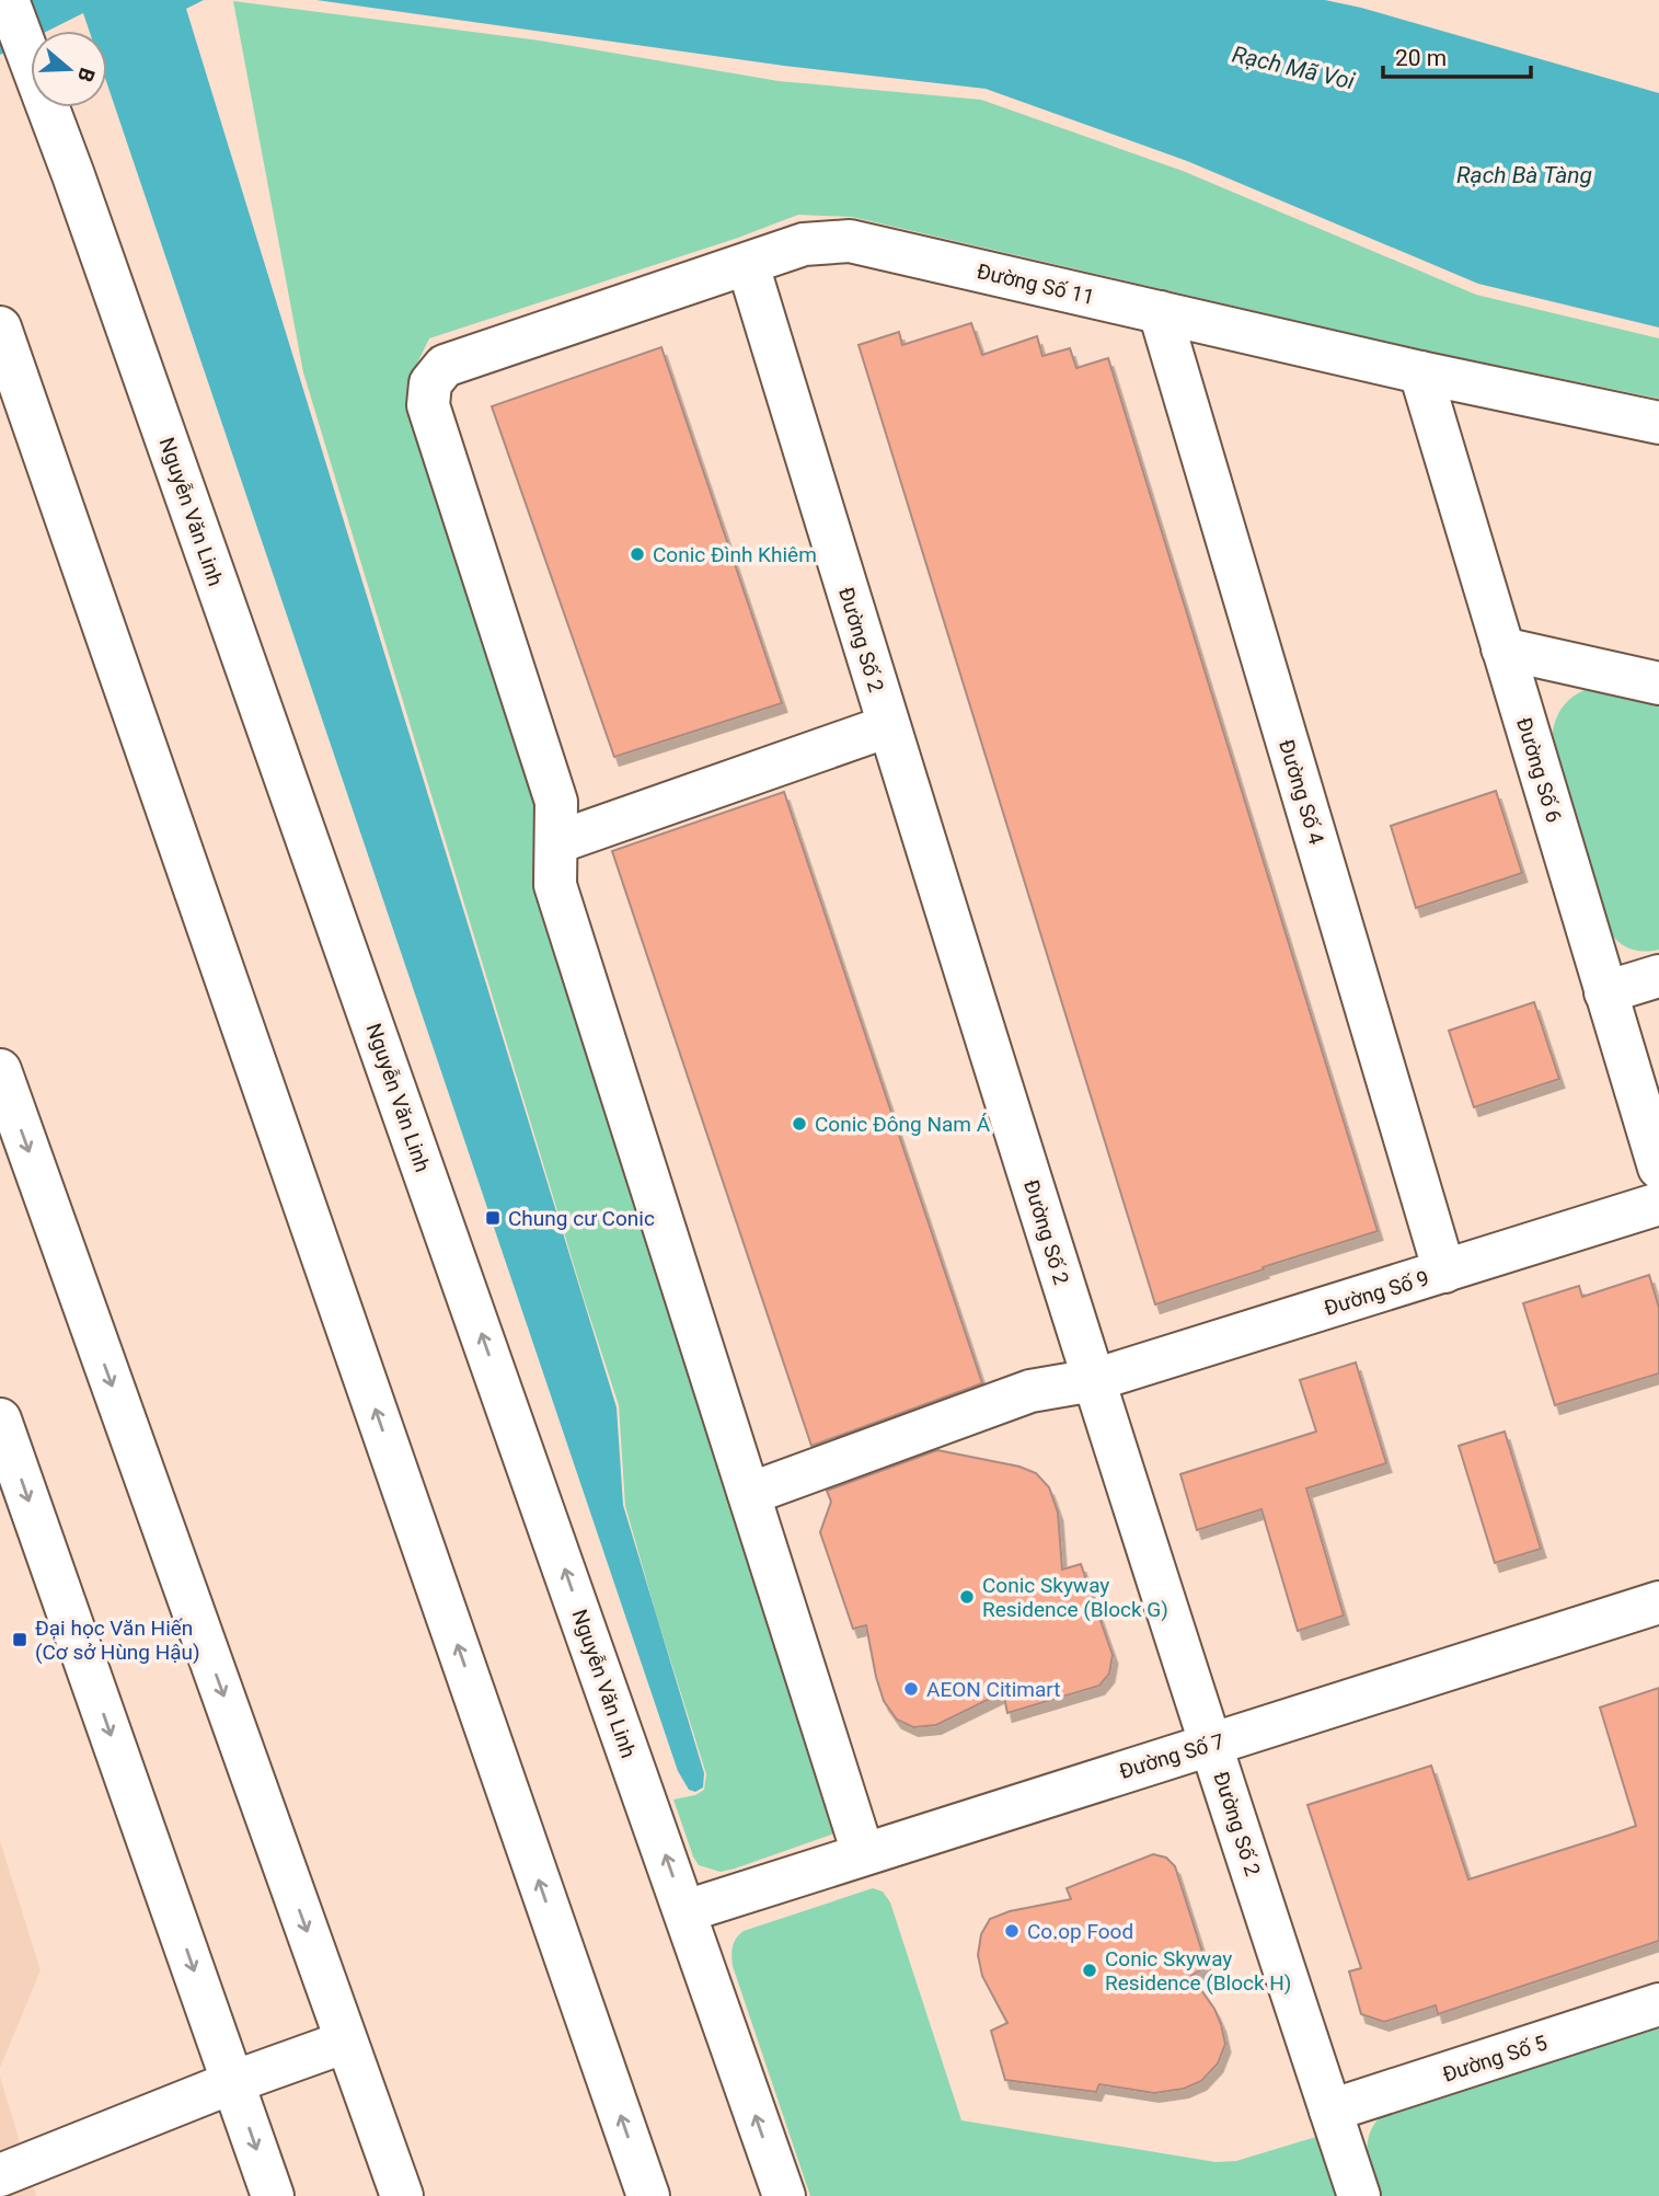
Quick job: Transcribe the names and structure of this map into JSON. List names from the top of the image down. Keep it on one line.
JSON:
{"streets":{"main road":["Đường Số 11","Nguyễn Văn Linh","Đường Số 2","Đường Số 6","Đường Số 4","Đường Số 9","Đường Số 7","Đường Số 5"]},"crossings":[["Đường Số 11","Đường Số 2"],["Đường Số 11","Đường Số 6"],["Đường Số 11","Đường Số 4"],["Nguyễn Văn Linh","Đường Số 7"],["Đường Số 2","Đường Số 9"],["Đường Số 2","Đường Số 7"],["Đường Số 2","Đường Số 5"],["Đường Số 4","Đường Số 9"]],"water":["Rạch Mã Voi","Rạch Bà Tàng"],"places":{"other":["Conic Đình Khiêm","Conic Đông Nam Á","Conic Skyway Residence (Block G)","AEON Citimart","Co.op Food","Conic Skyway Residence (Block H)"],"transit":["Chung cư Conic","Đại học Văn Hiến (Cơ sở Hùng Hậu)"]},"scale_bar":"20 m","north":"right"}
